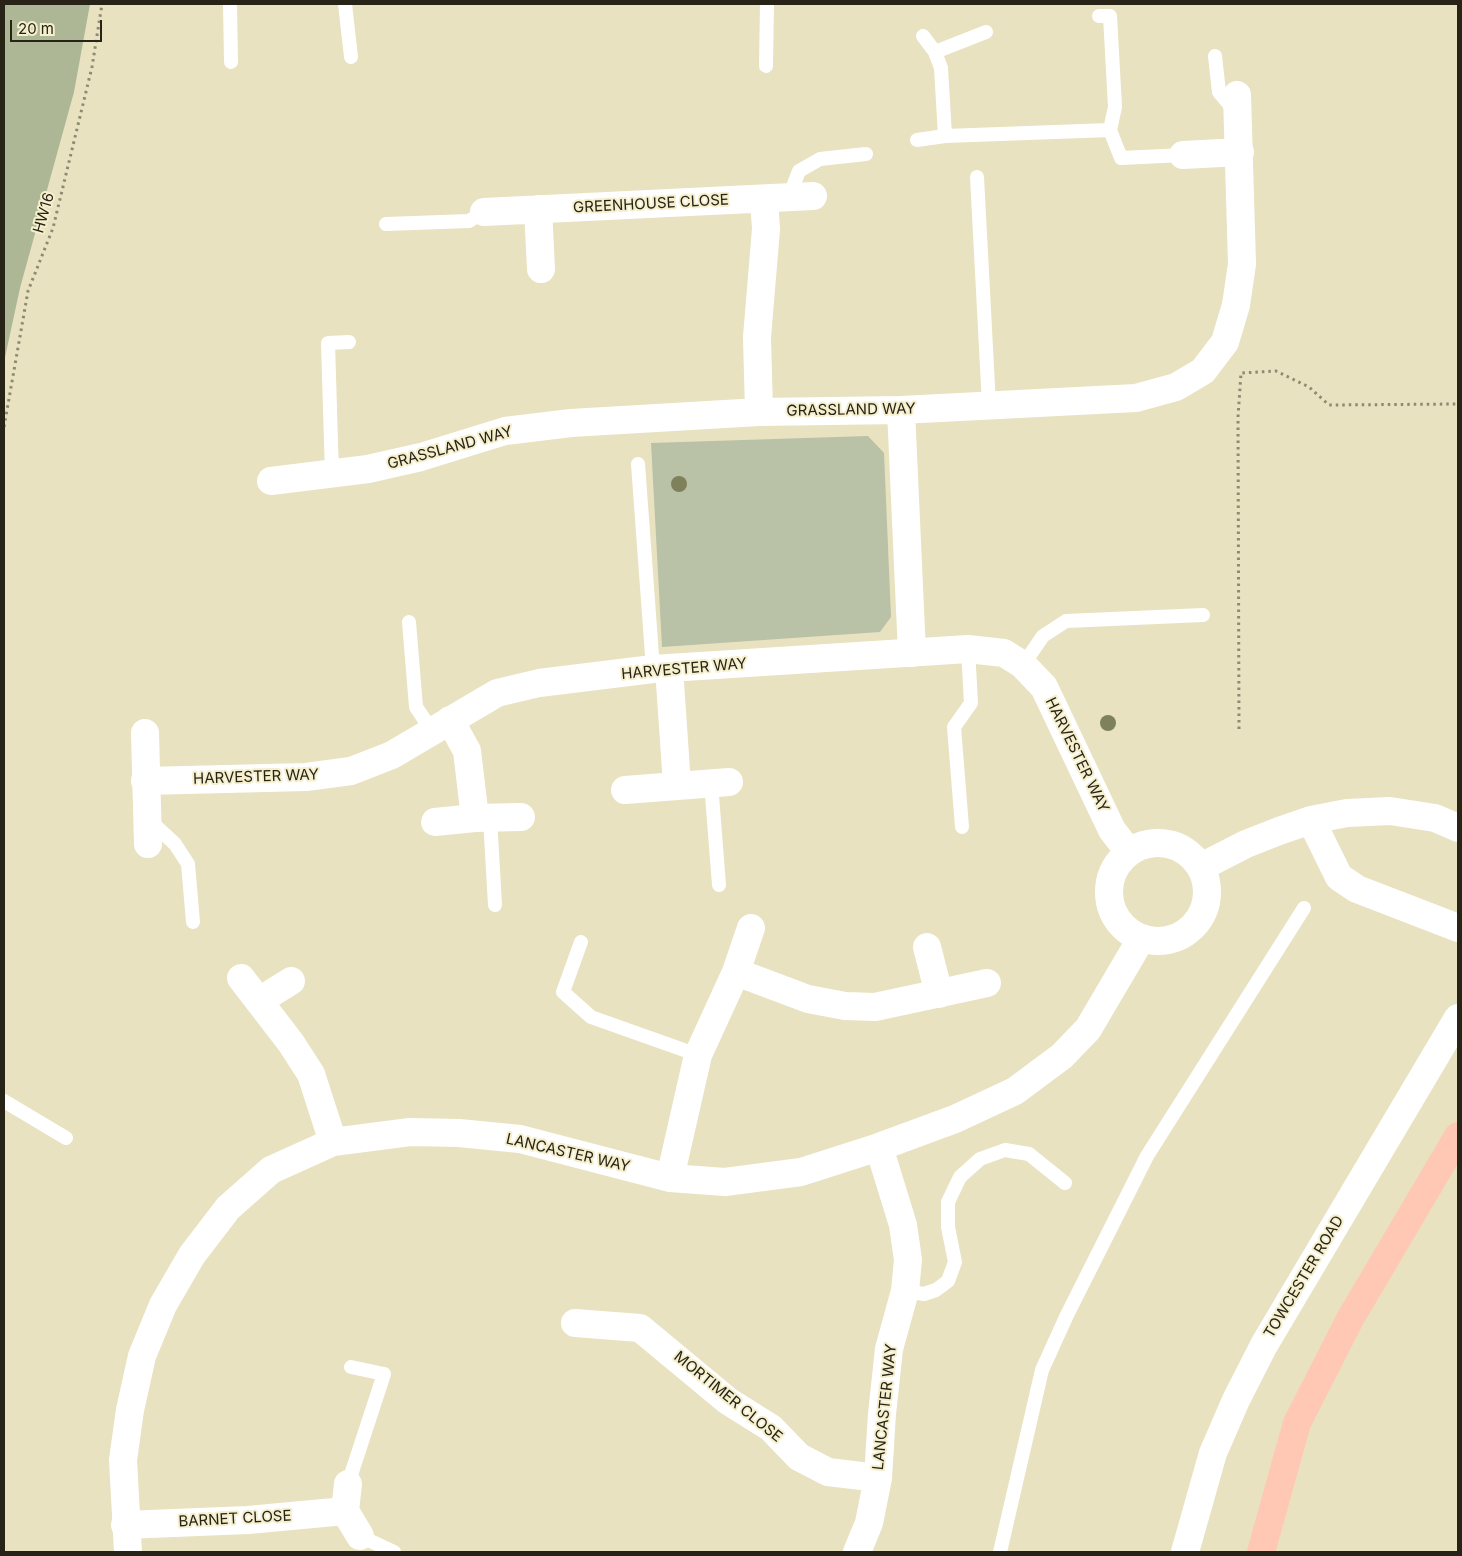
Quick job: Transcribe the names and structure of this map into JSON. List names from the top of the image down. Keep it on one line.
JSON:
{"streets":{"street":["GREENHOUSE CLOSE","GRASSLAND WAY","HARVESTER WAY","LANCASTER WAY","TOWCESTER ROAD","MORTIMER CLOSE","BARNET CLOSE"],"path":["HW16"]},"crossings":[["LANCASTER WAY","MORTIMER CLOSE"],["LANCASTER WAY","BARNET CLOSE"]],"scale_bar":"20 m"}
